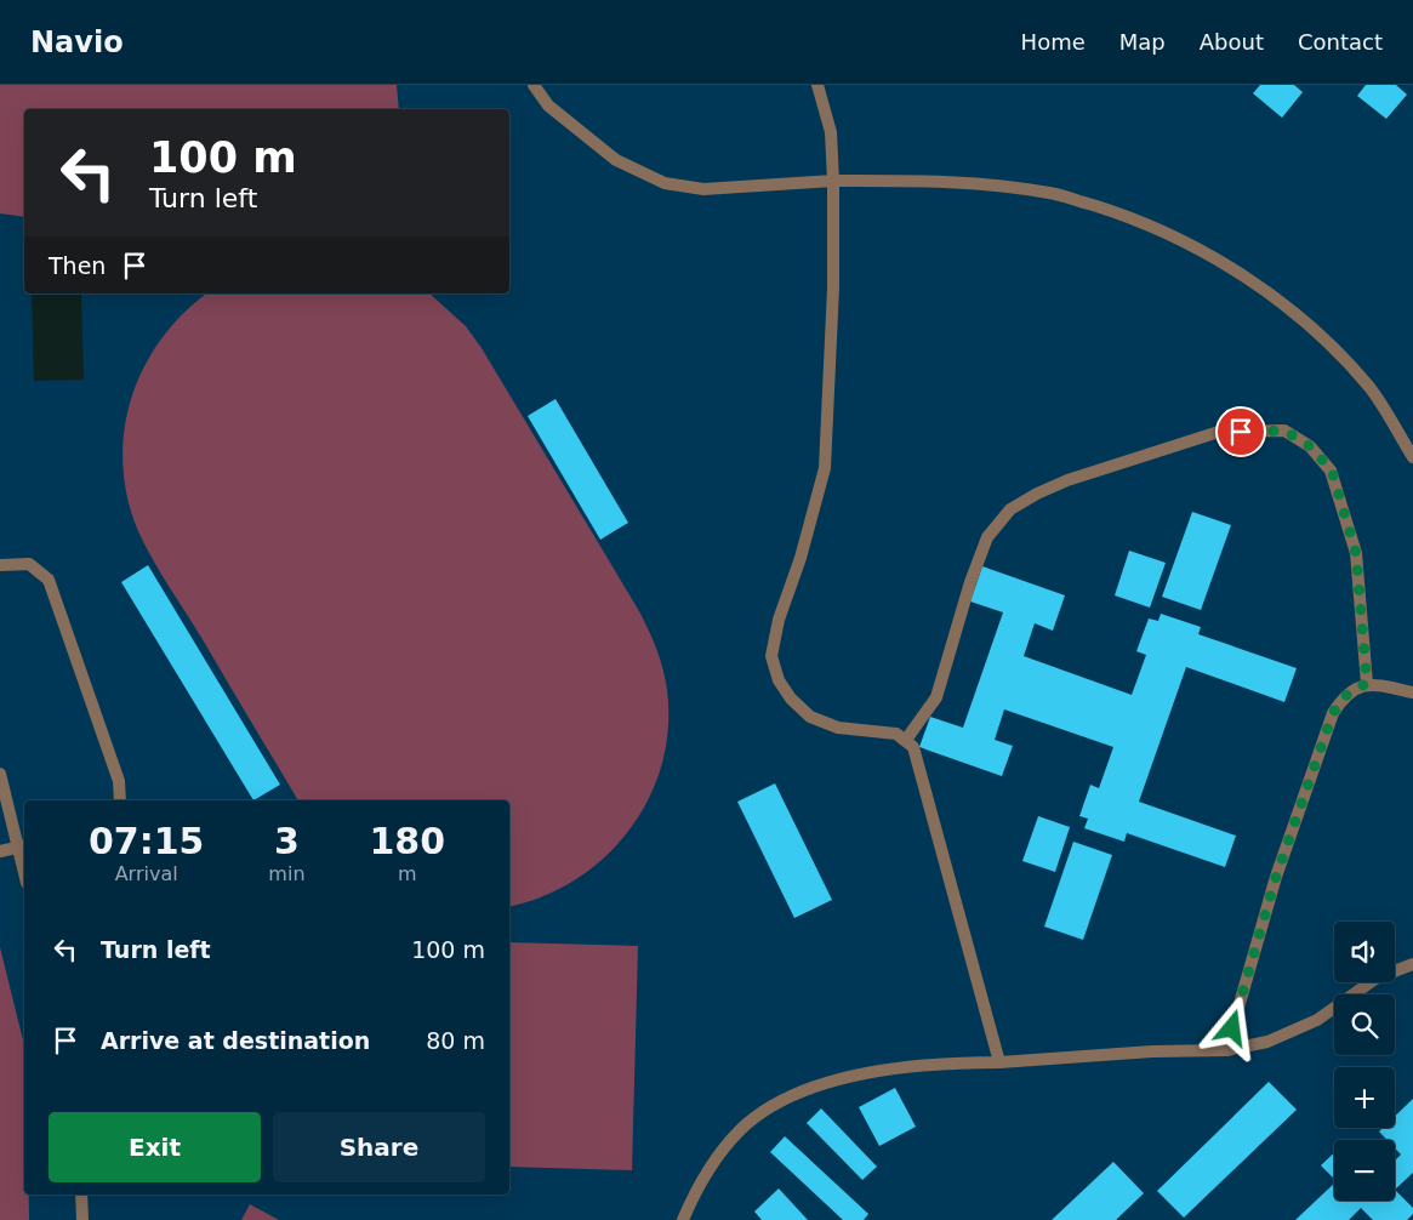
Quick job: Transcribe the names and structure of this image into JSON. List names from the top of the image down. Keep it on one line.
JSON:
{"page":{"header":"Navio","nav":["Home","Map","About","Contact"],"turn":["100 m","Turn left"],"then":"Then","eta":["07:15","Arrival","3","min","180","m"],"list":[{"name":"Turn left","value":"100 m"},{"name":"Arrive at destination","value":"80 m"}],"map_buttons":["+","−"],"buttons":["Exit","Share"]}}
